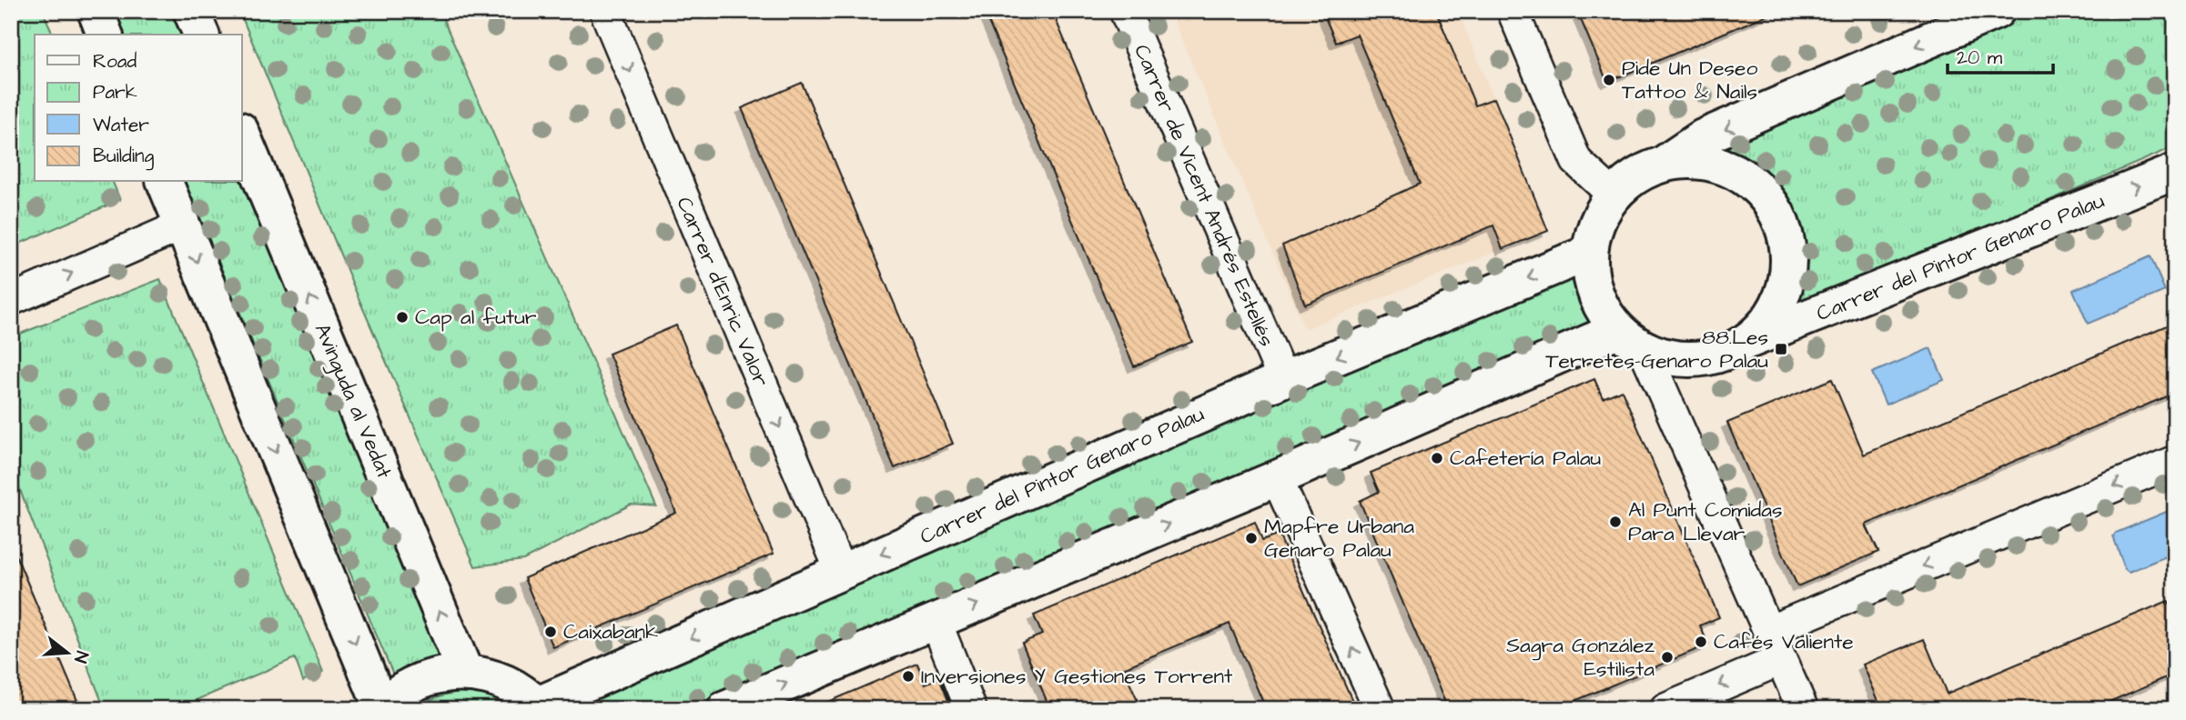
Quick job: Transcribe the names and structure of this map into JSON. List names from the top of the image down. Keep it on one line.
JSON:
{"streets":{"street":["Carrer de Vicent Andrés Estellés","Carrer del Pintor Genaro Palau","Carrer d'Enric Valor","Avinguda al Vedat"]},"crossings":[["Carrer de Vicent Andrés Estellés","Carrer del Pintor Genaro Palau"],["Carrer del Pintor Genaro Palau","Carrer d'Enric Valor"]],"one_way":["Carrer d'Enric Valor"],"places":{"other":["Pide Un Deseo Tattoo & Nails","Cap al futur","Cafetería Palau","Al Punt Comidas Para Llevar","Mapfre Urbana Genaro Palau","Caixabank","Cafés Valiente","Sagra González Estilista","Inversiones Y Gestiones Torrent"],"transit":["88.Les Terretes-Genaro Palau"]},"legend":["Road","Park","Water","Building"],"scale_bar":"20 m","north":"right"}
